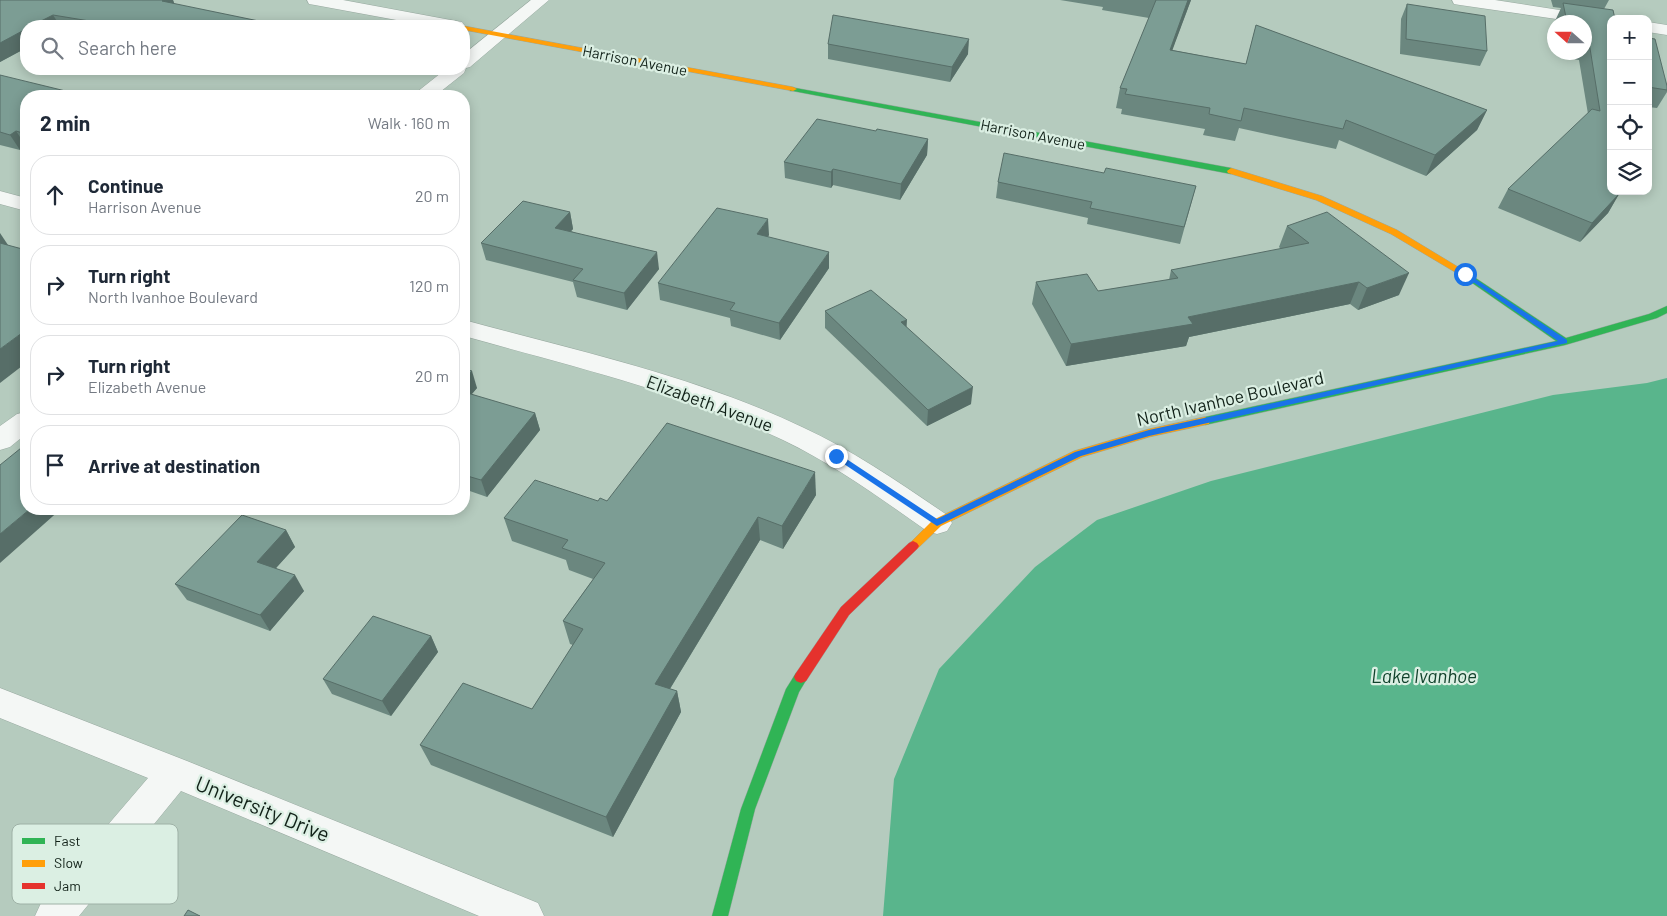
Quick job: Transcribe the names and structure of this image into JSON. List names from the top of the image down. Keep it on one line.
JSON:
{"streets":{"street":["Harrison Avenue","North Ivanhoe Boulevard","Elizabeth Avenue","University Drive"]},"crossings":[["Harrison Avenue","North Ivanhoe Boulevard"],["North Ivanhoe Boulevard","Elizabeth Avenue"]],"water":["Lake Ivanhoe"],"legend":["Fast","Slow","Jam"],"north":"left","page":{"map_buttons":["+","−"],"search":"Search here","heading":["2 min","Walk · 160 m"],"list":[["Continue","Harrison Avenue","20 m"],["Turn right","North Ivanhoe Boulevard","120 m"],["Turn right","Elizabeth Avenue","20 m"],"Arrive at destination"]}}
